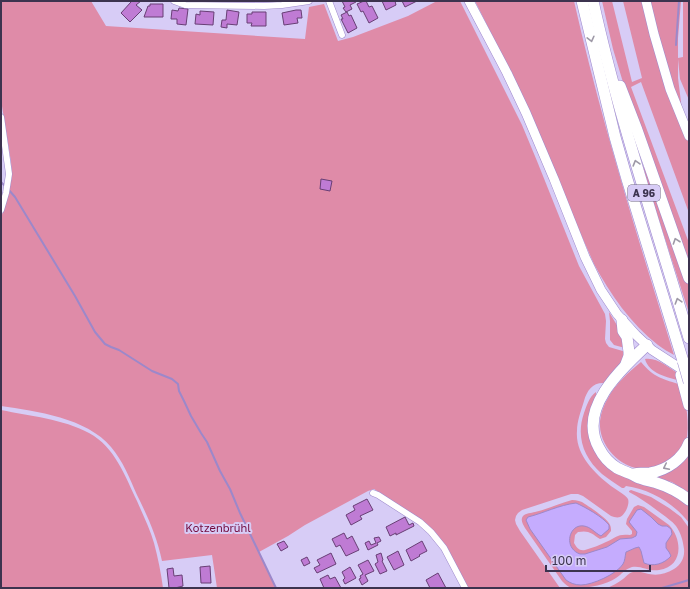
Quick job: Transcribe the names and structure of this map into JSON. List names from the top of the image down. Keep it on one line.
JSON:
{"streets":{"highway":["A 96"]},"parks":["Kotzenbrühl"],"scale_bar":"100 m"}
